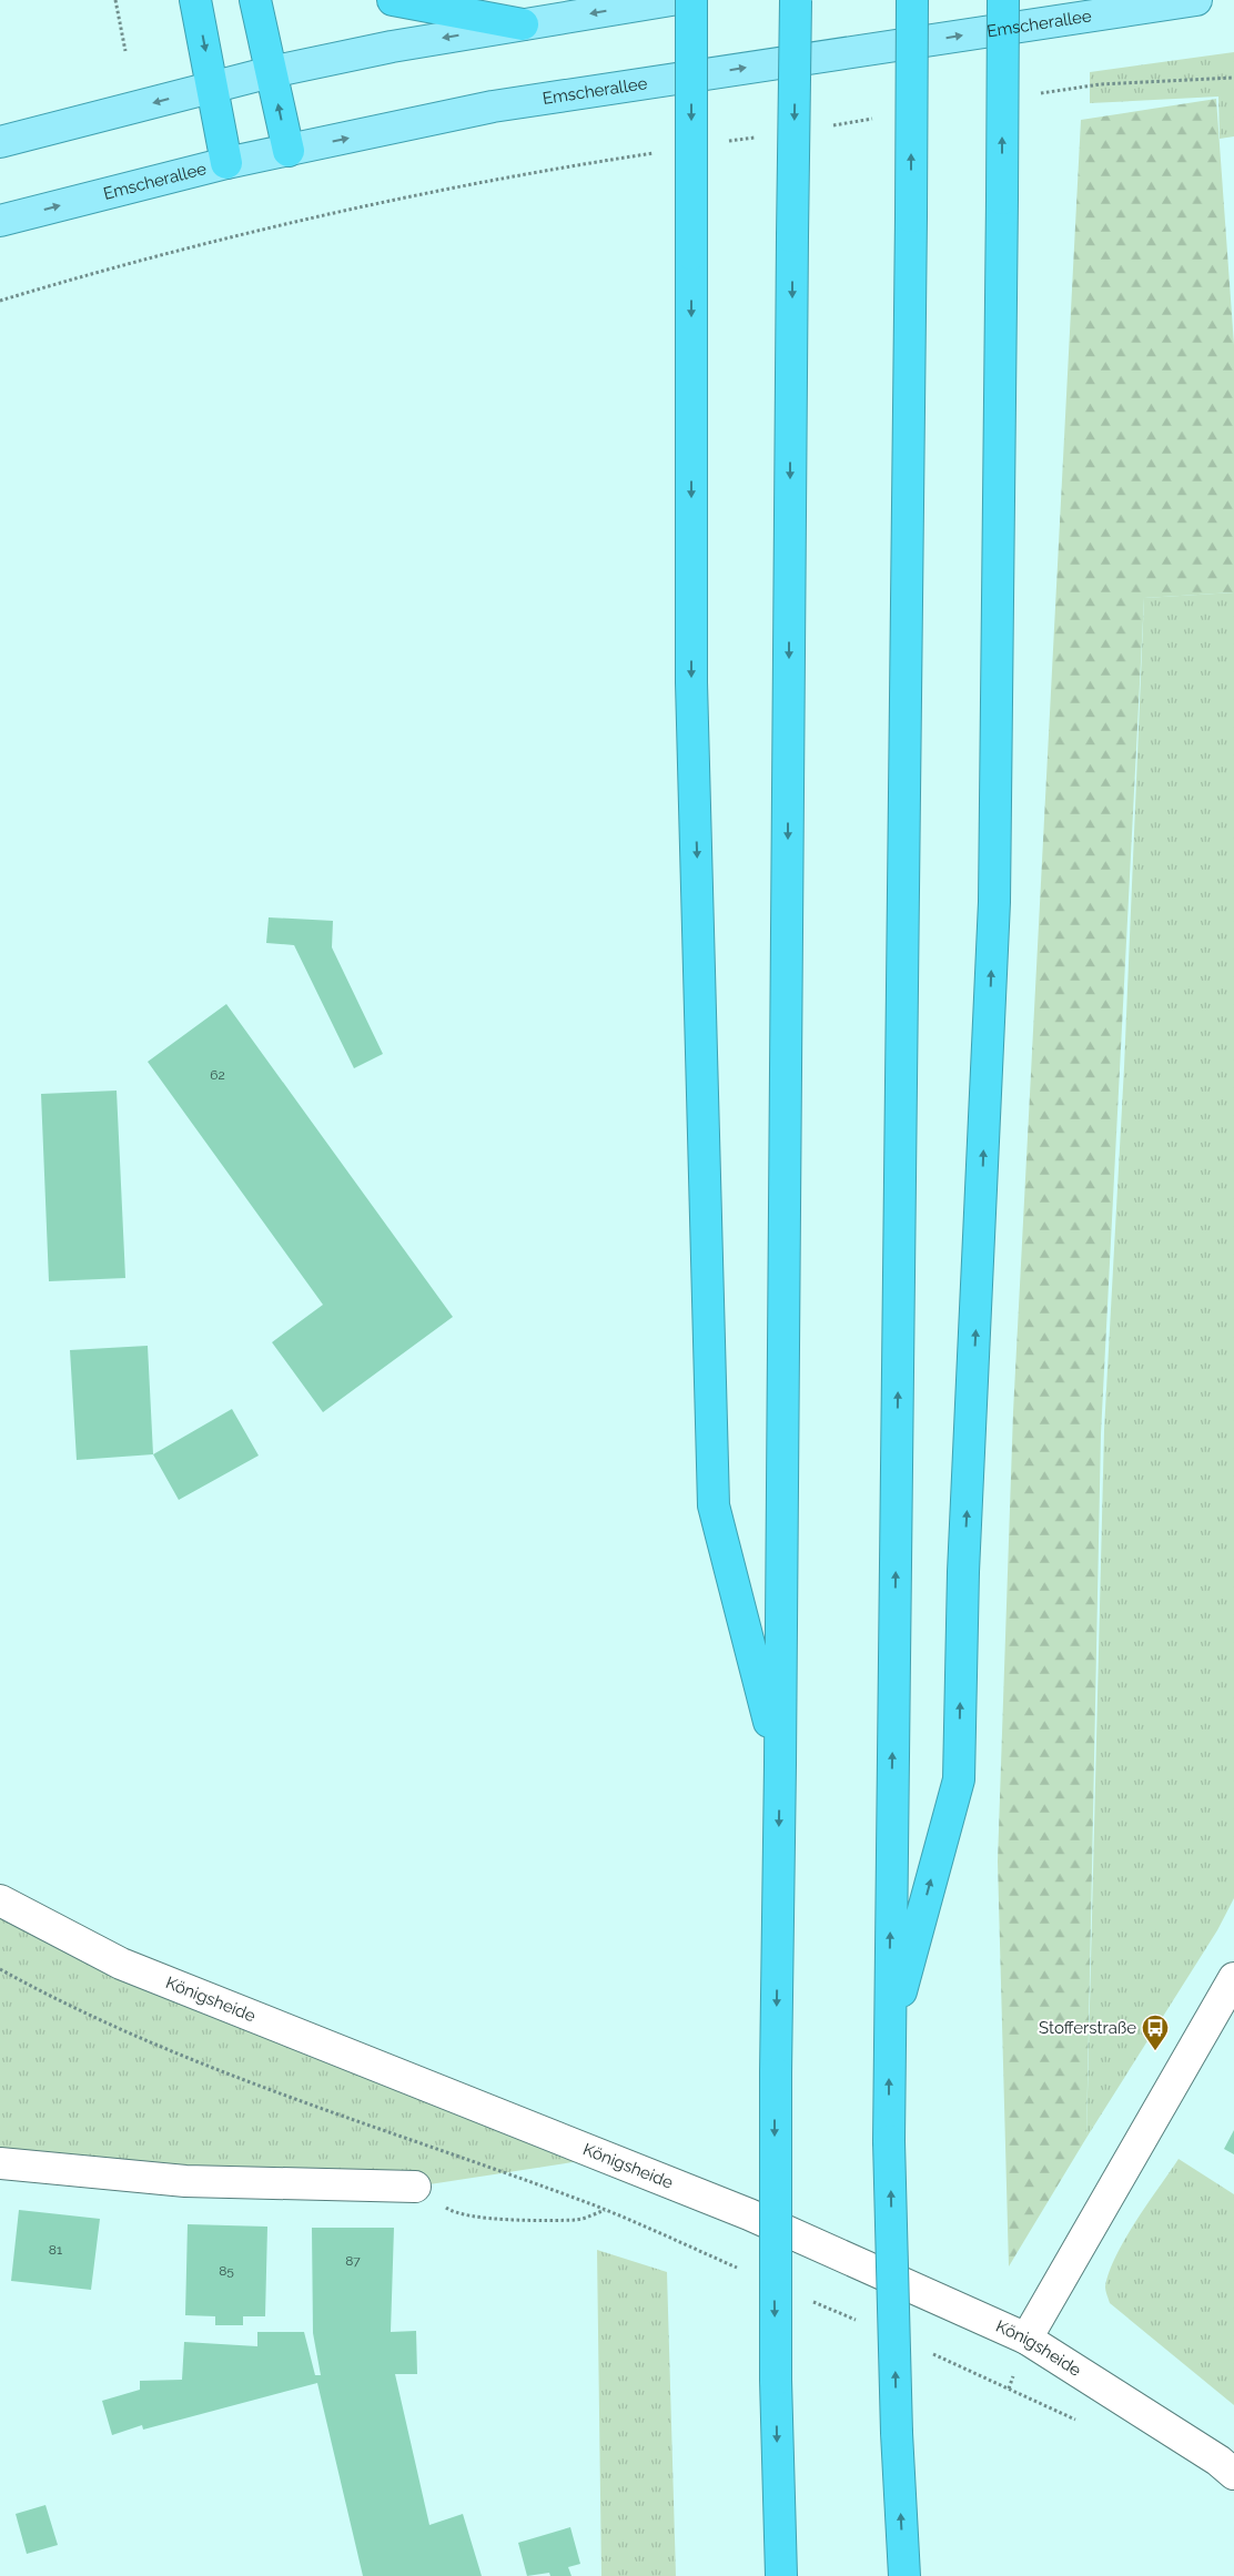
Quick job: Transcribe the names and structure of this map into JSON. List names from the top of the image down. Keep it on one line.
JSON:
{"streets":{"main road":["Emscherallee","Königsheide"]},"places":{"bus stop":["Stofferstraße"]},"house_numbers":["62","81","87","85"]}
